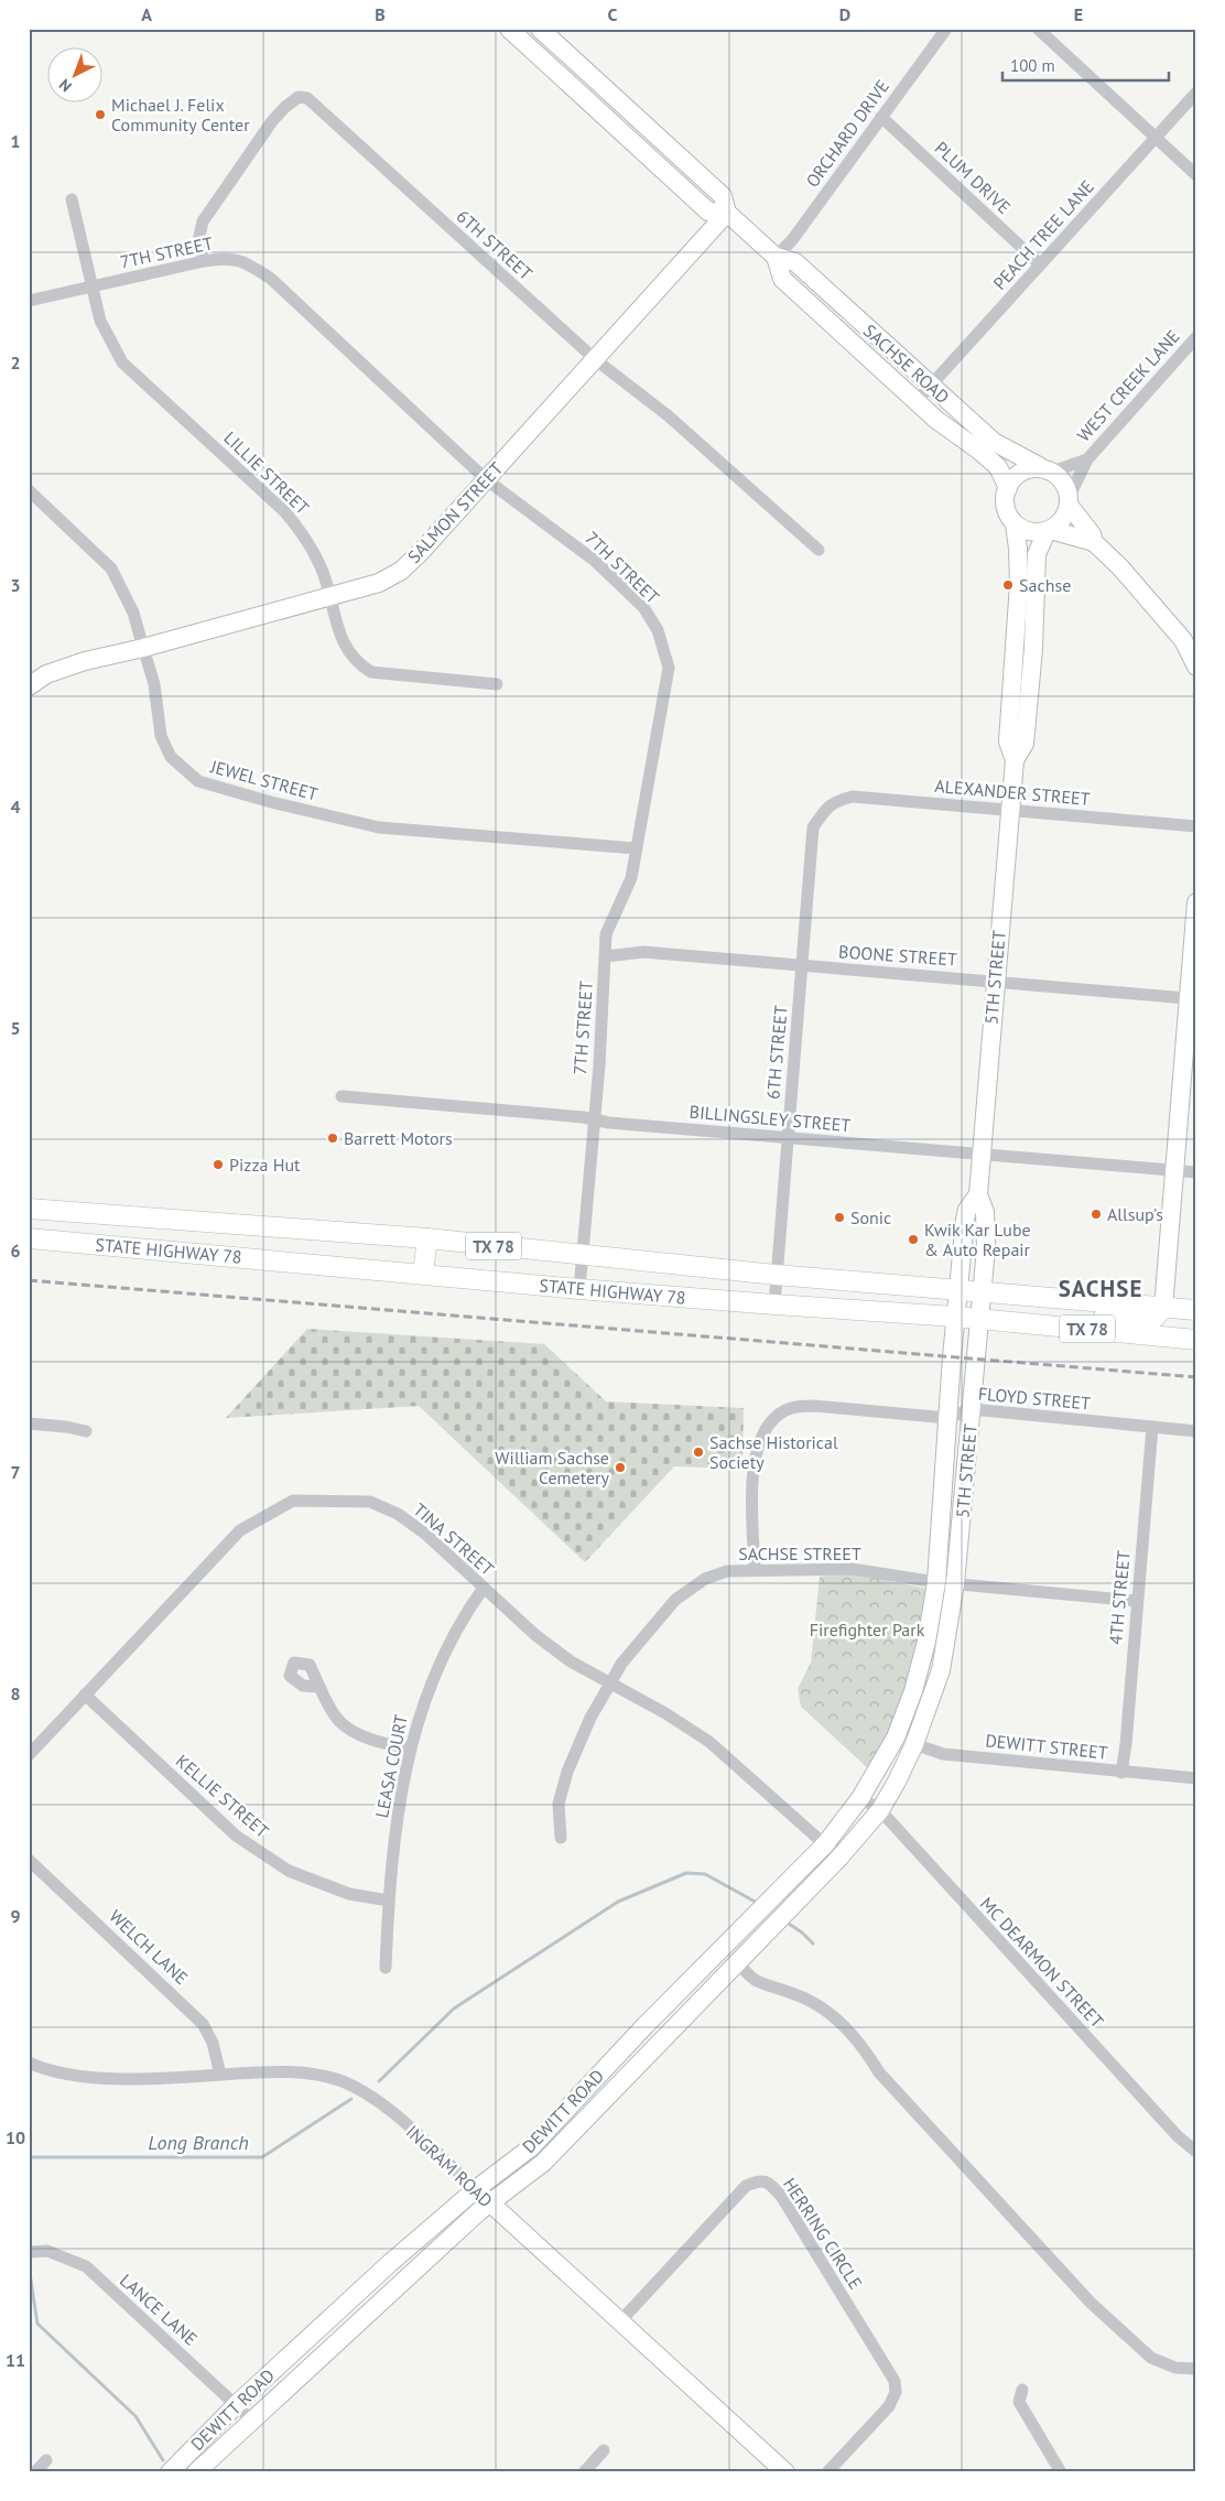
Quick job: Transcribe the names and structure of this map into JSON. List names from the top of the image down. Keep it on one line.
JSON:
{"streets":{"main road":["SACHSE ROAD","SALMON STREET","5TH STREET","TX 78","STATE HIGHWAY 78","DEWITT ROAD","INGRAM ROAD"],"street":["ORCHARD DRIVE","PLUM DRIVE","PEACH TREE LANE","6TH STREET","7TH STREET","WEST CREEK LANE","LILLIE STREET","JEWEL STREET","ALEXANDER STREET","BOONE STREET","BILLINGSLEY STREET","FLOYD STREET","TINA STREET","SACHSE STREET","4TH STREET","DEWITT STREET","LEASA COURT","KELLIE STREET","WELCH LANE","MC DEARMON STREET","HERRING CIRCLE","LANCE LANE"]},"crossings":[["ORCHARD DRIVE","PLUM DRIVE"],["ORCHARD DRIVE","SACHSE ROAD"],["PLUM DRIVE","PEACH TREE LANE"],["PEACH TREE LANE","SACHSE ROAD"],["6TH STREET","7TH STREET"],["6TH STREET","SALMON STREET"],["6TH STREET","ALEXANDER STREET"],["6TH STREET","BOONE STREET"],["6TH STREET","BILLINGSLEY STREET"],["6TH STREET","STATE HIGHWAY 78"],["7TH STREET","LILLIE STREET"],["7TH STREET","SALMON STREET"],["7TH STREET","JEWEL STREET"],["7TH STREET","BOONE STREET"],["7TH STREET","BILLINGSLEY STREET"],["7TH STREET","STATE HIGHWAY 78"],["SACHSE ROAD","WEST CREEK LANE"],["SACHSE ROAD","SALMON STREET"],["SACHSE ROAD","5TH STREET"],["WEST CREEK LANE","5TH STREET"],["LILLIE STREET","SALMON STREET"],["SALMON STREET","JEWEL STREET"],["ALEXANDER STREET","5TH STREET"],["BOONE STREET","5TH STREET"],["5TH STREET","BILLINGSLEY STREET"],["5TH STREET","STATE HIGHWAY 78"],["5TH STREET","FLOYD STREET"],["5TH STREET","SACHSE STREET"],["5TH STREET","DEWITT STREET"],["5TH STREET","DEWITT ROAD"],["FLOYD STREET","SACHSE STREET"],["FLOYD STREET","4TH STREET"],["TINA STREET","SACHSE STREET"],["TINA STREET","LEASA COURT"],["TINA STREET","KELLIE STREET"],["TINA STREET","DEWITT ROAD"],["SACHSE STREET","4TH STREET"],["4TH STREET","DEWITT STREET"],["DEWITT STREET","DEWITT ROAD"],["LEASA COURT","KELLIE STREET"],["WELCH LANE","INGRAM ROAD"],["MC DEARMON STREET","DEWITT ROAD"],["DEWITT ROAD","INGRAM ROAD"],["DEWITT ROAD","LANCE LANE"],["INGRAM ROAD","HERRING CIRCLE"]],"districts":["SACHSE"],"water":["Long Branch"],"parks":["Firefighter Park"],"places":["Michael J. Felix Community Center","Sachse","Barrett Motors","Pizza Hut","Allsup's","Sonic","Kwik Kar Lube & Auto Repair","Sachse Historical Society","William Sachse Cemetery"],"scale_bar":"100 m","north":"bottom left","grid":{"columns":["A","B","C","D","E"],"rows":["1","2","3","4","5","6","7","8","9","10","11"]}}
